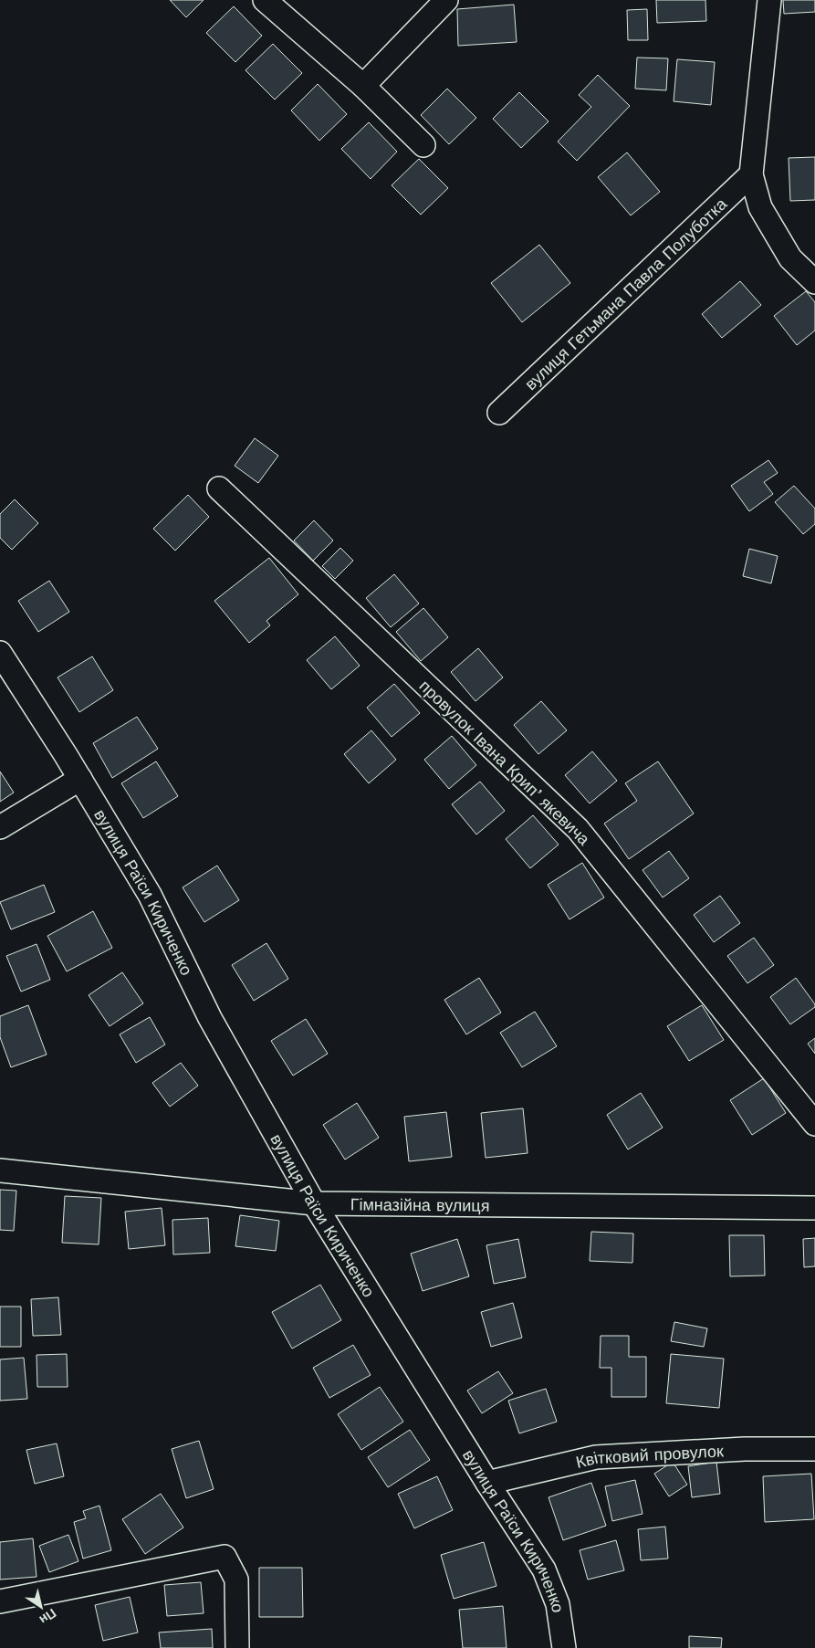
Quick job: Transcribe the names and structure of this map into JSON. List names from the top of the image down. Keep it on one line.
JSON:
{"streets":{"street":["вулиця Гетьмана Павла Полуботка","провулок Івана Крипʼякевича","вулиця Раїси Кириченко","Гімназійна вулиця","Квітковий провулок"]},"crossings":[["вулиця Раїси Кириченко","Гімназійна вулиця"],["вулиця Раїси Кириченко","Квітковий провулок"]],"north":"bottom right"}
